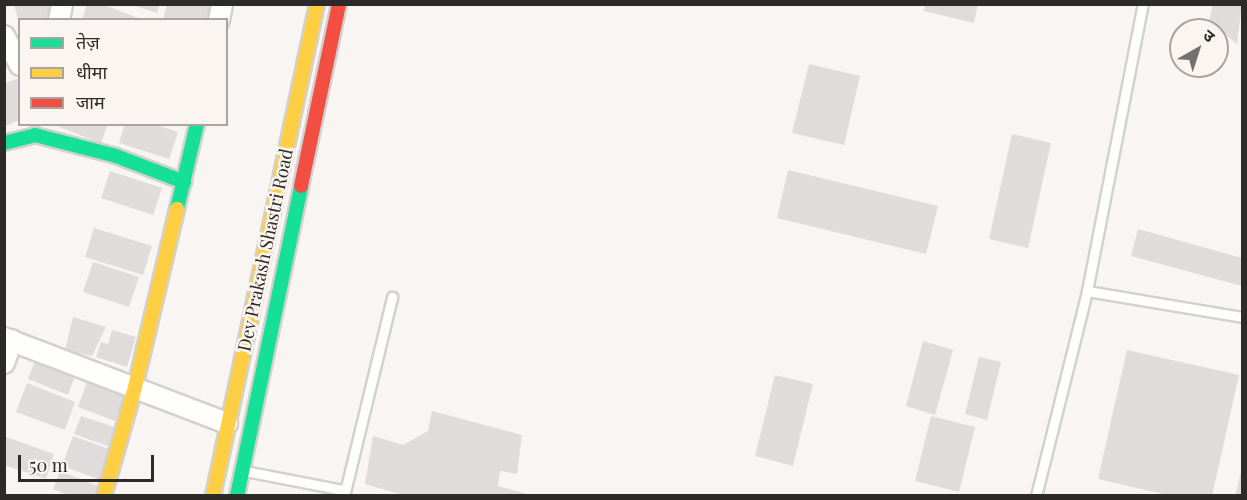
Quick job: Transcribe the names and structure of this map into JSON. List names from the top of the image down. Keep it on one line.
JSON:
{"streets":{"street":["Dev Prakash Shastri Road"]},"legend":["तेज़","धीमा","जाम"],"scale_bar":"50 m","north":"top right"}
